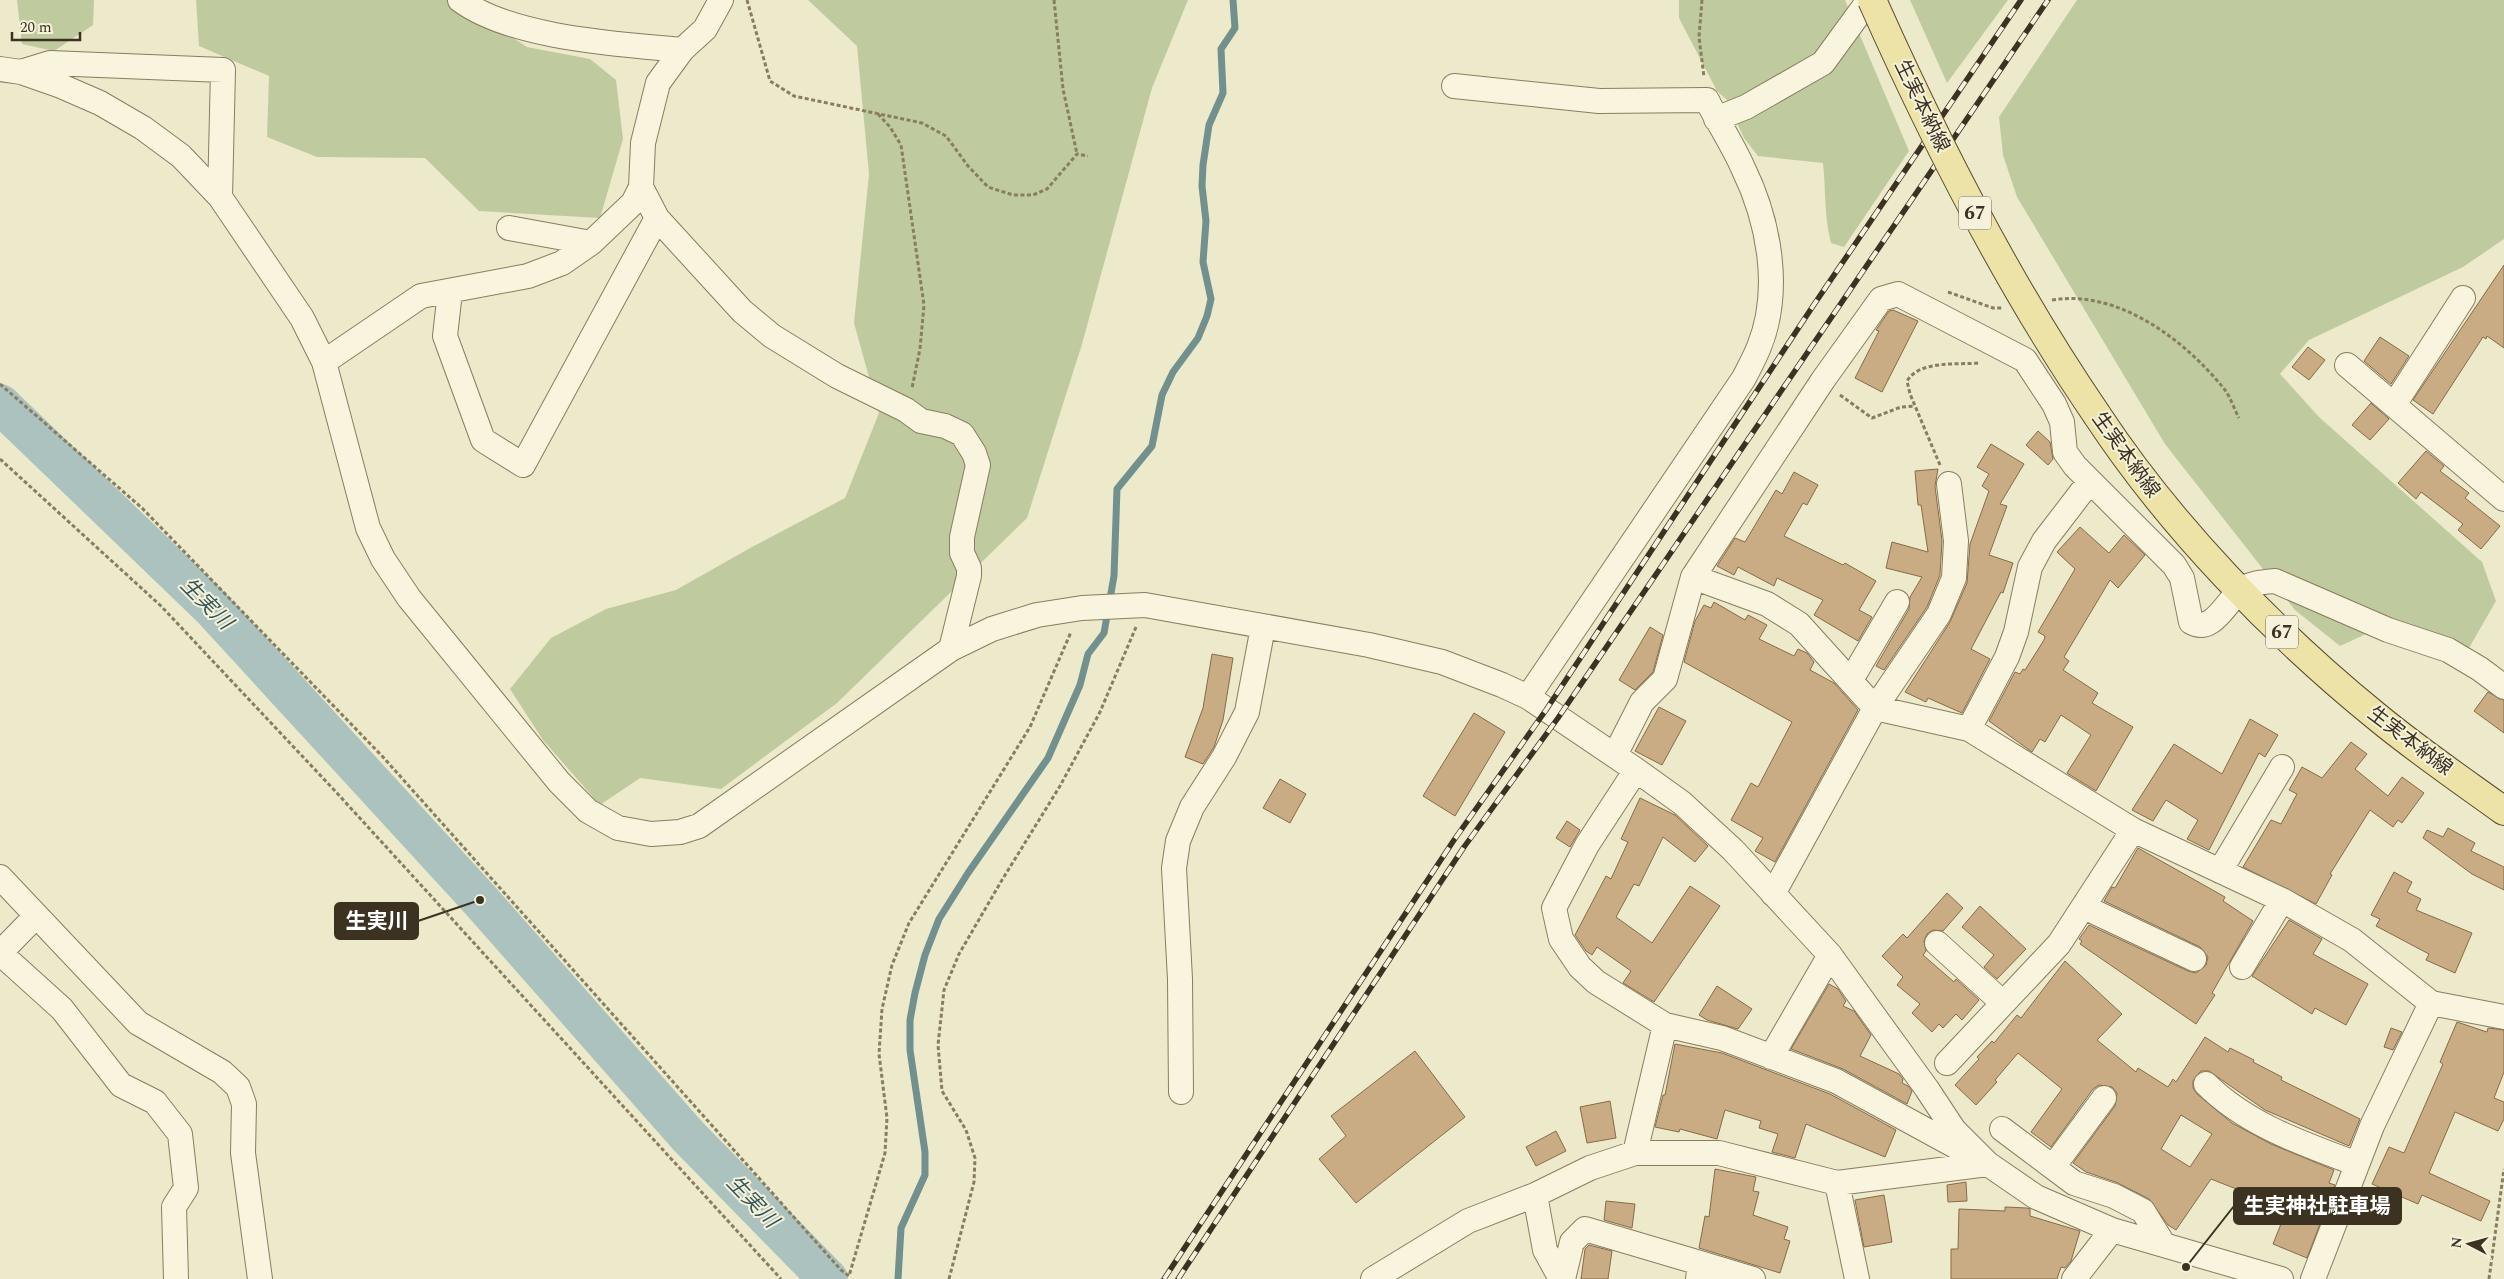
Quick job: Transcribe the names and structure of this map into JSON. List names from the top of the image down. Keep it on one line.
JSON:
{"streets":{"main road":["生実本納線","67"]},"water":["生実川"],"places":["生実川","生実神社駐車場"],"scale_bar":"20 m","north":"left"}
